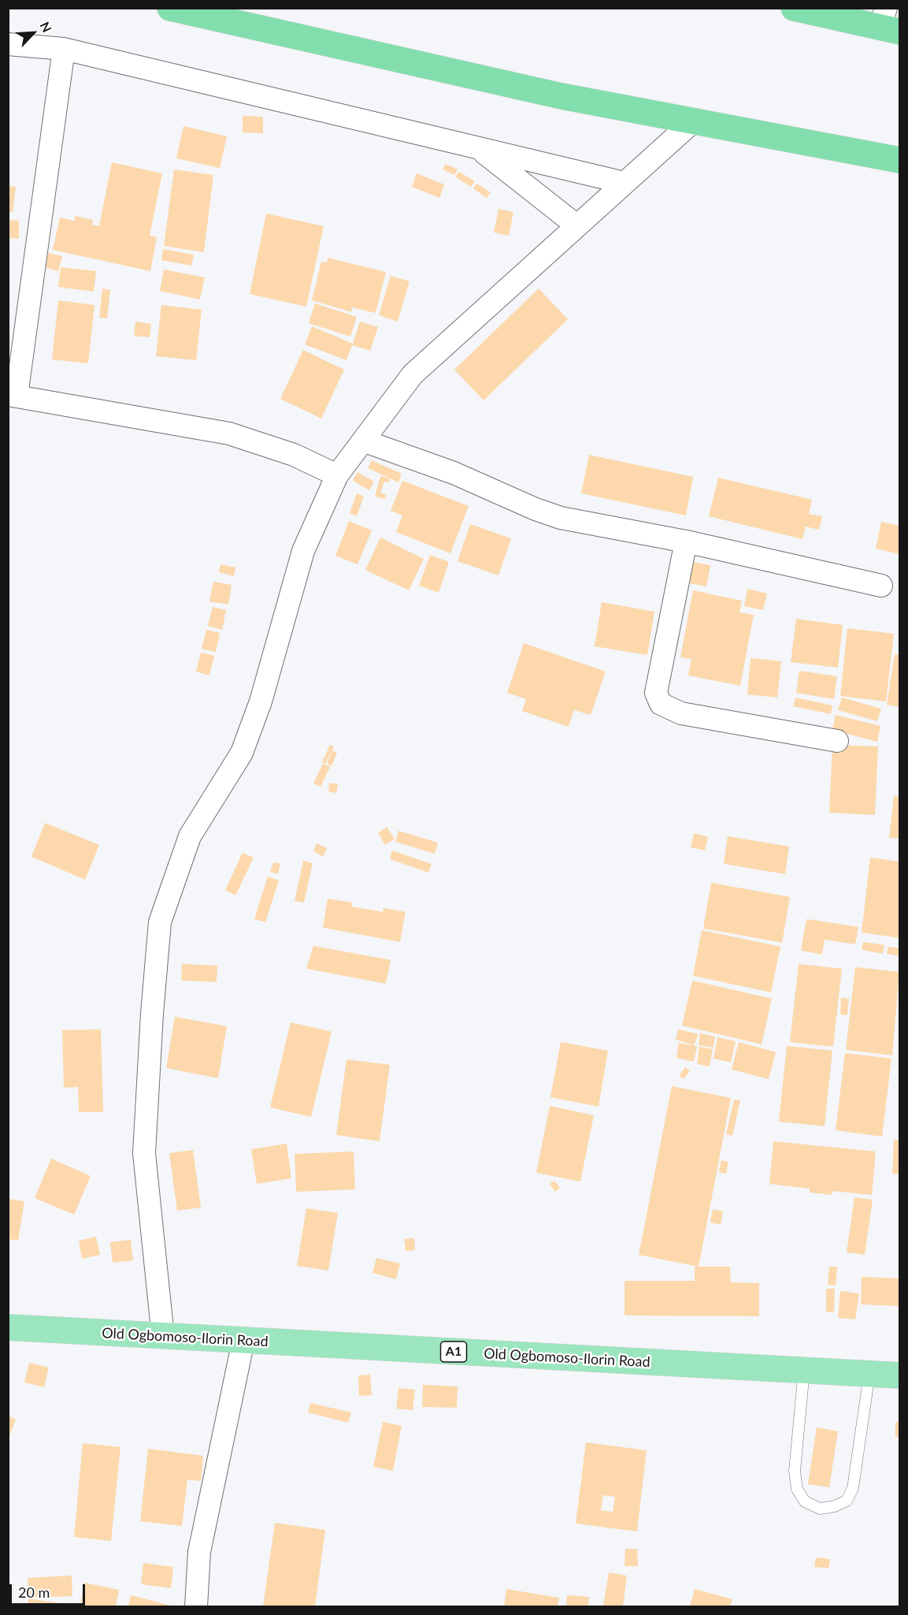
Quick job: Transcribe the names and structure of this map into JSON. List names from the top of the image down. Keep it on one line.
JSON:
{"streets":{"highway":["Old Ogbomoso-Ilorin Road","A1"]},"scale_bar":"20 m","north":"top right"}
